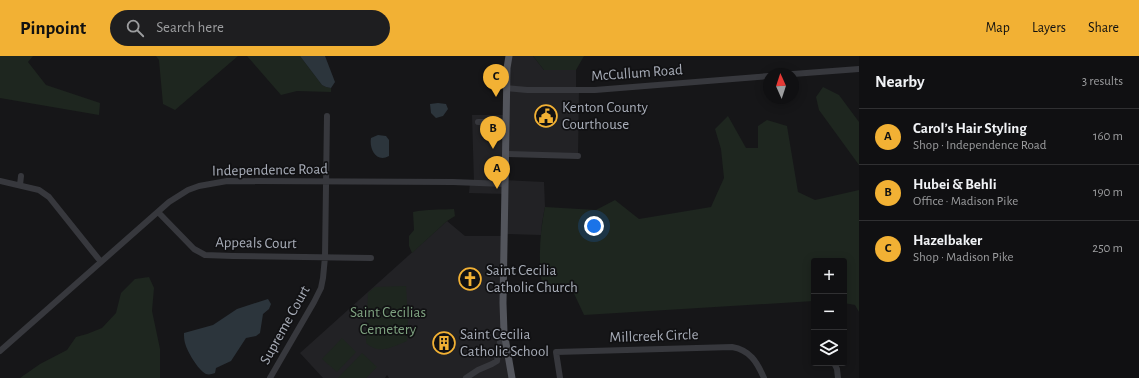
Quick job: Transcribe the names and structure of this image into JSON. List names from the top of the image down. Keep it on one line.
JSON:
{"streets":{"street":["McCullum Road","Independence Road","Appeals Court","Supreme Court","Millcreek Circle"]},"crossings":[["Independence Road","Appeals Court"],["Independence Road","Supreme Court"],["Appeals Court","Supreme Court"]],"parks":["Saint Cecilias Cemetery"],"places":{"public building":["Kenton County Courthouse"],"church":["Saint Cecilia Catholic Church"],"building":["Saint Cecilia Catholic School"]},"north":"top","page":{"header":"Pinpoint","search":"Search here","nav":["Map","Layers","Share"],"heading":["Nearby","3 results"],"pins":["C","B","A"],"list":[{"mark":"A","name":"Carol’s Hair Styling","note":"Shop · Independence Road","value":"160 m"},{"mark":"B","name":"Hubei & Behli","note":"Office · Madison Pike","value":"190 m"},{"mark":"C","name":"Hazelbaker","note":"Shop · Madison Pike","value":"250 m"}],"map_buttons":["+","−"]}}
